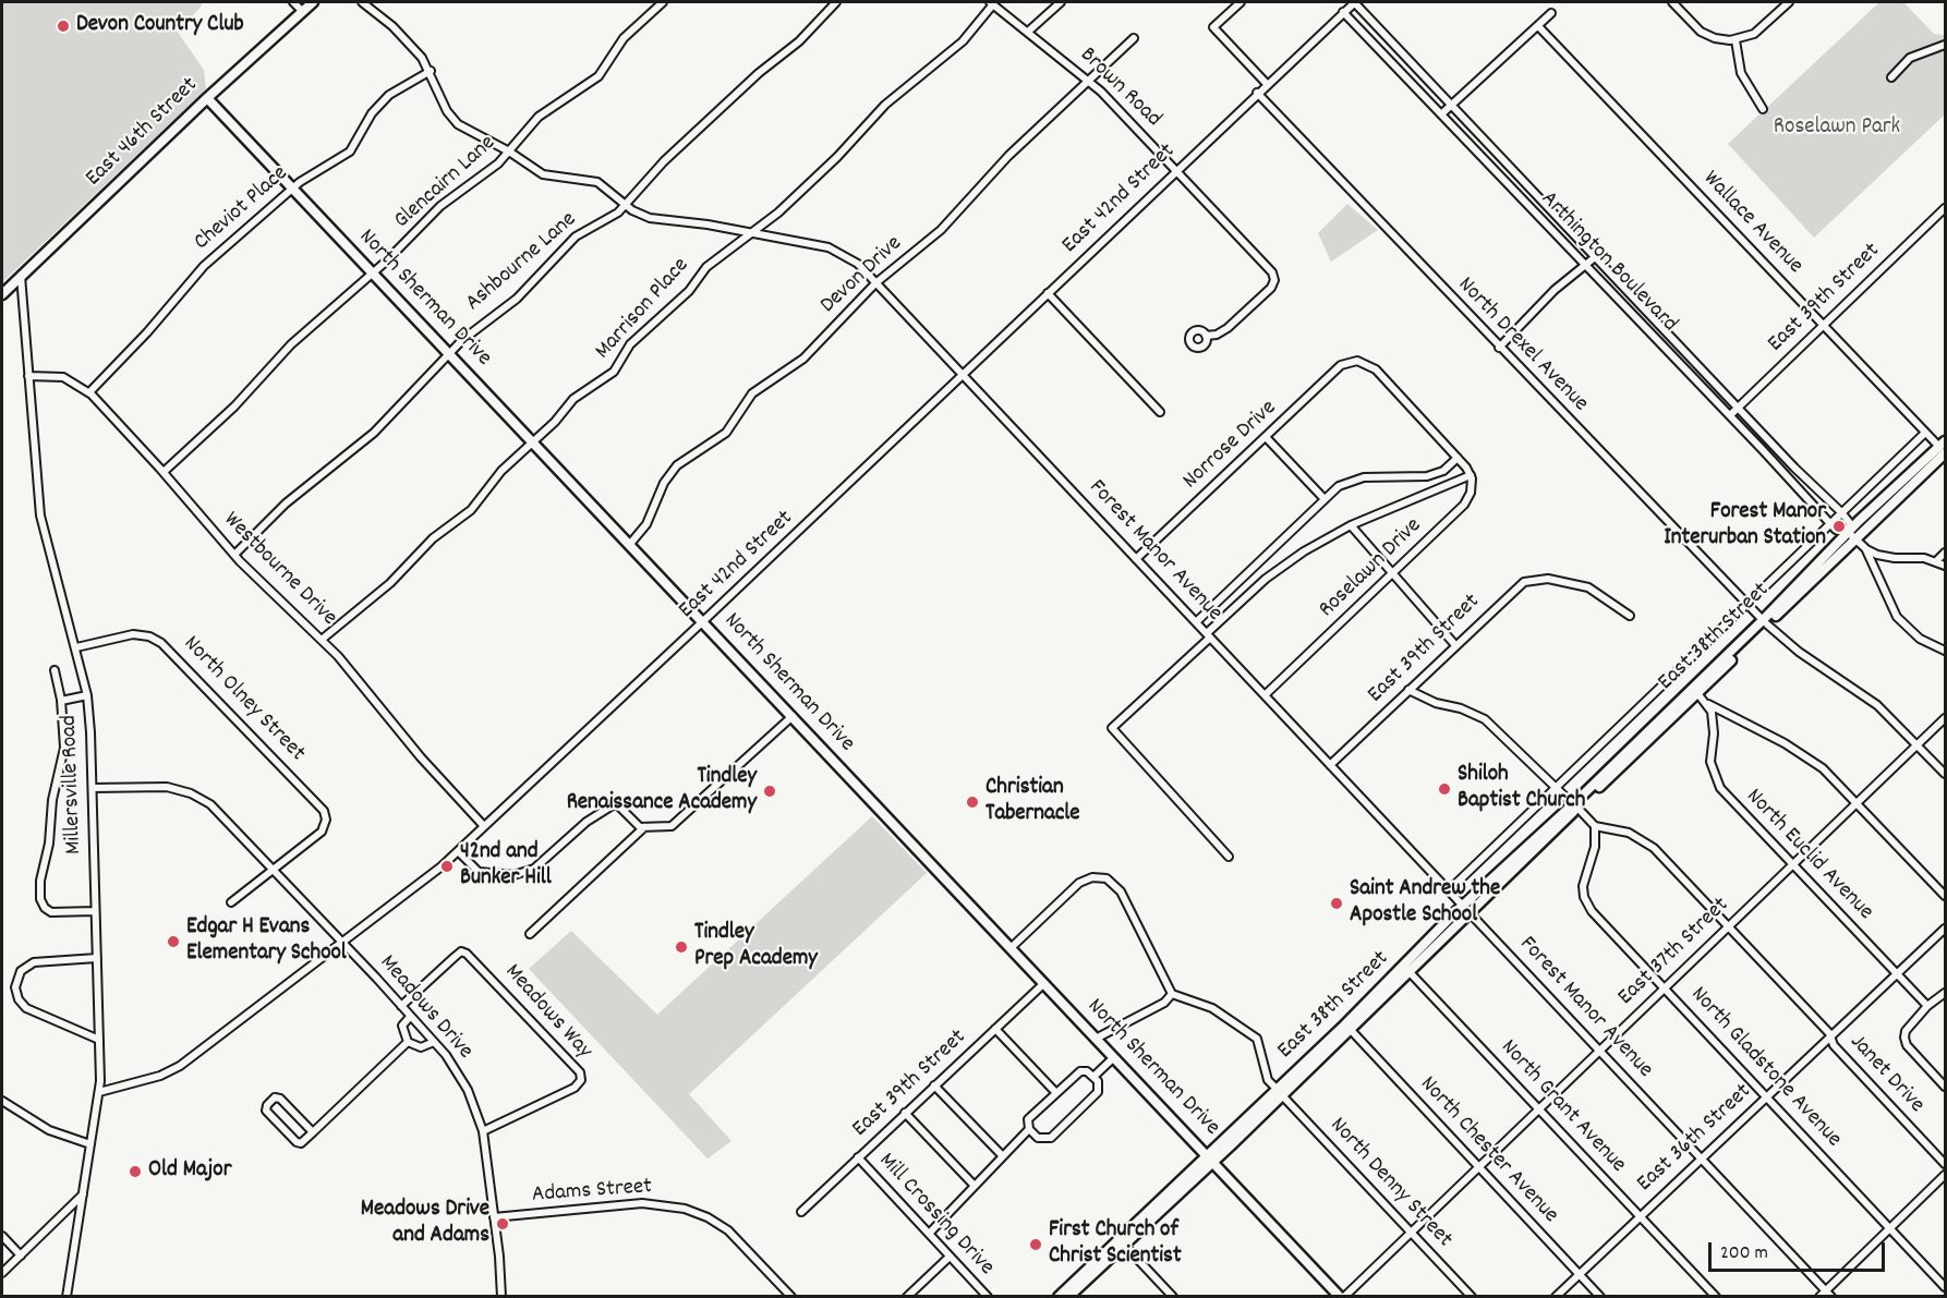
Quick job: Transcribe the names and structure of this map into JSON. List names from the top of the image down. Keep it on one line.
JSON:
{"streets":{"main road":["East 46th Street","North Sherman Drive","East 38th Street"],"street":["Brown Road","Glencairn Lane","East 42nd Street","Cheviot Place","Wallace Avenue","Ashbourne Lane","Arthington Boulevard","Devon Drive","East 39th Street","Marrison Place","North Drexel Avenue","Norrose Drive","Forest Manor Avenue","Roselawn Drive","Westbourne Drive","North Olney Street","Millersville Road","North Euclid Avenue","East 37th Street","Meadows Drive","Meadows Way","North Gladstone Avenue","Janet Drive","North Grant Avenue","East 36th Street","North Chester Avenue","North Denny Street","Adams Street","Mill Crossing Drive"]},"crossings":[["Brown Road","East 42nd Street"],["Brown Road","Devon Drive"],["Brown Road","Marrison Place"],["East 46th Street","North Sherman Drive"],["East 46th Street","Millersville Road"],["Glencairn Lane","North Sherman Drive"],["Glencairn Lane","Forest Manor Avenue"],["Glencairn Lane","Westbourne Drive"],["East 42nd Street","Arthington Boulevard"],["East 42nd Street","North Sherman Drive"],["East 42nd Street","North Drexel Avenue"],["East 42nd Street","Forest Manor Avenue"],["East 42nd Street","Westbourne Drive"],["East 42nd Street","Millersville Road"],["East 42nd Street","Meadows Drive"],["Cheviot Place","North Sherman Drive"],["Cheviot Place","Forest Manor Avenue"],["Cheviot Place","Westbourne Drive"],["Wallace Avenue","East 39th Street"],["Wallace Avenue","East 38th Street"],["Ashbourne Lane","North Sherman Drive"],["Ashbourne Lane","Forest Manor Avenue"],["Ashbourne Lane","Westbourne Drive"],["Arthington Boulevard","East 39th Street"],["Arthington Boulevard","East 38th Street"],["Devon Drive","North Sherman Drive"],["Devon Drive","Forest Manor Avenue"],["North Sherman Drive","East 39th Street"],["North Sherman Drive","Marrison Place"],["North Sherman Drive","East 38th Street"],["North Sherman Drive","East 37th Street"],["East 39th Street","Forest Manor Avenue"],["East 39th Street","Mill Crossing Drive"],["Marrison Place","Forest Manor Avenue"],["Marrison Place","Westbourne Drive"],["North Drexel Avenue","East 38th Street"],["North Drexel Avenue","East 37th Street"],["Norrose Drive","Forest Manor Avenue"],["Forest Manor Avenue","Roselawn Drive"],["Forest Manor Avenue","East 38th Street"],["Forest Manor Avenue","East 37th Street"],["Forest Manor Avenue","East 36th Street"],["Westbourne Drive","Millersville Road"],["East 38th Street","North Grant Avenue"],["East 38th Street","North Chester Avenue"],["East 38th Street","North Denny Street"],["North Olney Street","Millersville Road"],["North Olney Street","Meadows Drive"],["Millersville Road","Meadows Drive"],["North Euclid Avenue","East 37th Street"],["North Euclid Avenue","East 36th Street"],["East 37th Street","North Gladstone Avenue"],["East 37th Street","Janet Drive"],["East 37th Street","North Grant Avenue"],["East 37th Street","North Chester Avenue"],["East 37th Street","North Denny Street"],["Meadows Drive","Meadows Way"],["Meadows Drive","Adams Street"],["North Gladstone Avenue","Janet Drive"],["North Gladstone Avenue","East 36th Street"],["Janet Drive","East 36th Street"],["North Grant Avenue","East 36th Street"],["East 36th Street","North Chester Avenue"]],"parks":["Roselawn Park"],"places":["Devon Country Club","Forest Manor Interurban Station","Shiloh Baptist Church","Tindley Renaissance Academy","Christian Tabernacle","42nd and Bunker Hill","Saint Andrew the Apostle School","Edgar H Evans Elementary School","Tindley Prep Academy","Old Major","Meadows Drive and Adams","First Church of Christ Scientist"],"scale_bar":"200 m"}
